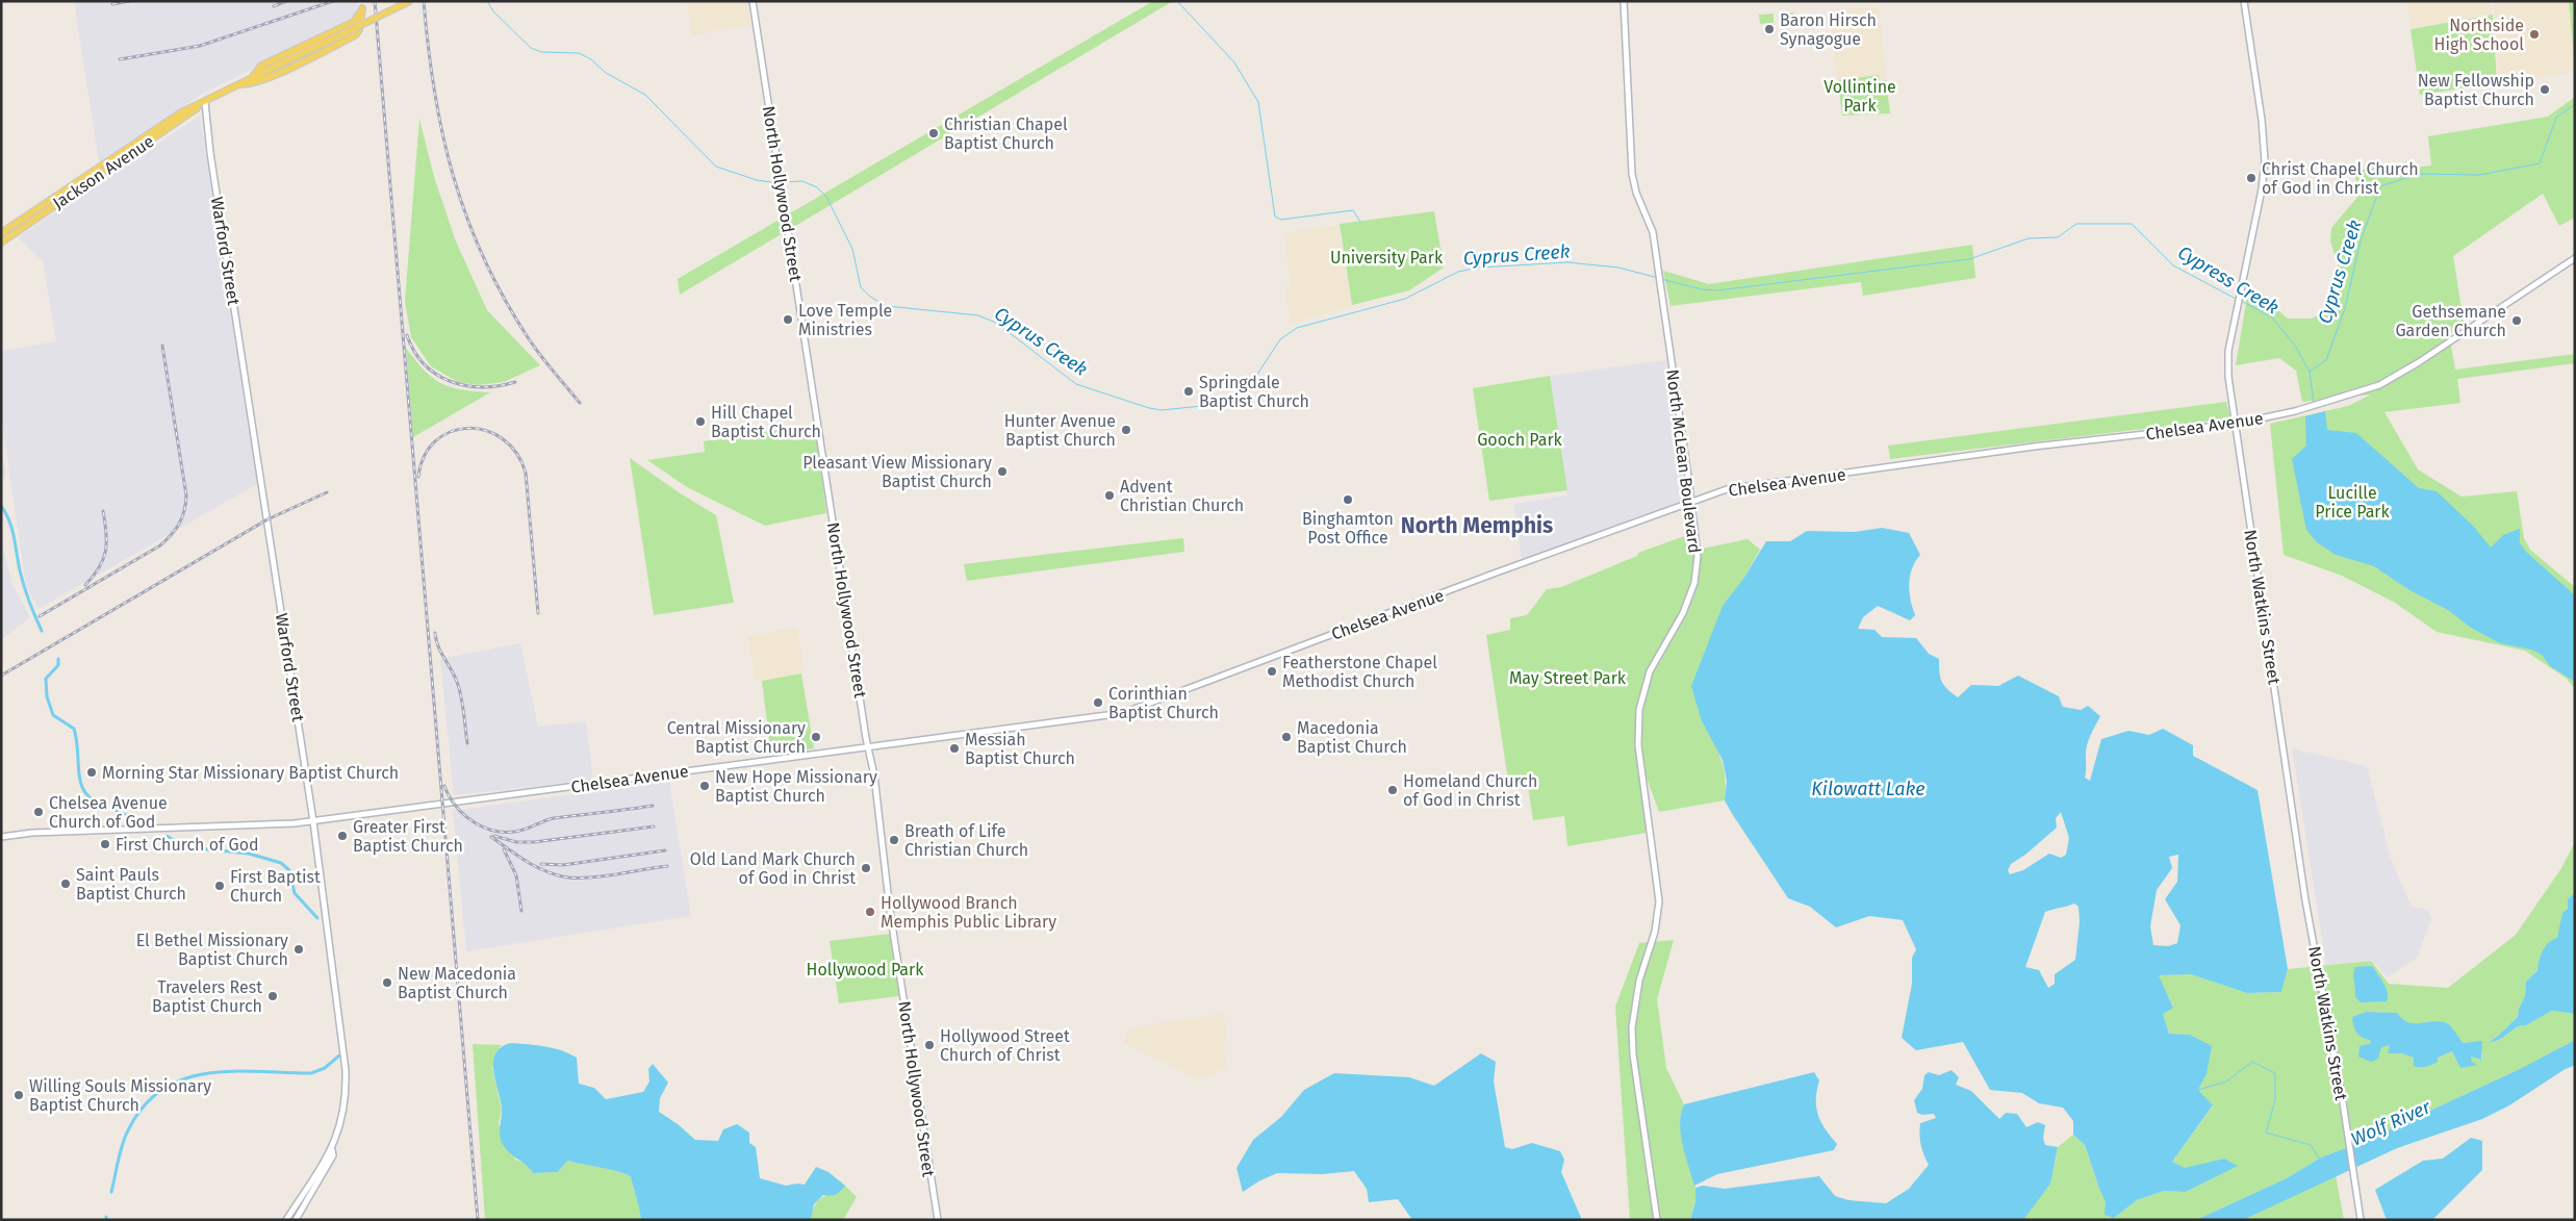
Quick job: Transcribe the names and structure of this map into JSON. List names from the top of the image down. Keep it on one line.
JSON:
{"streets":{"main road":["Jackson Avenue","North Hollywood Street","Warford Street","Chelsea Avenue","North McLean Boulevard","North Watkins Street"]},"crossings":[["Jackson Avenue","Warford Street"],["North Hollywood Street","Chelsea Avenue"],["Warford Street","Chelsea Avenue"],["Chelsea Avenue","North McLean Boulevard"],["Chelsea Avenue","North Watkins Street"]],"districts":["North Memphis"],"water":["Cyprus Creek","Cypress Creek","Kilowatt Lake","Wolf River"],"parks":["Vollintine Park","University Park","Gooch Park","Lucille Price Park","May Street Park","Hollywood Park"],"places":["Baron Hirsch Synagogue","Northside High School","New Fellowship Baptist Church","Christian Chapel Baptist Church","Christ Chapel Church of God in Christ","Love Temple Ministries","Gethsemane Garden Church","Springdale Baptist Church","Hill Chapel Baptist Church","Hunter Avenue Baptist Church","Pleasant View Missionary Baptist Church","Advent Christian Church","Binghamton Post Office","Featherstone Chapel Methodist Church","Corinthian Baptist Church","Central Missionary Baptist Church","Macedonia Baptist Church","Messiah Baptist Church","Morning Star Missionary Baptist Church","New Hope Missionary Baptist Church","Homeland Church of God in Christ","Chelsea Avenue Church of God","Greater First Baptist Church","Breath of Life Christian Church","First Church of God","Old Land Mark Church of God in Christ","Saint Pauls Baptist Church","First Baptist Church","Hollywood Branch Memphis Public Library","El Bethel Missionary Baptist Church","New Macedonia Baptist Church","Travelers Rest Baptist Church","Hollywood Street Church of Christ","Willing Souls Missionary Baptist Church"]}
